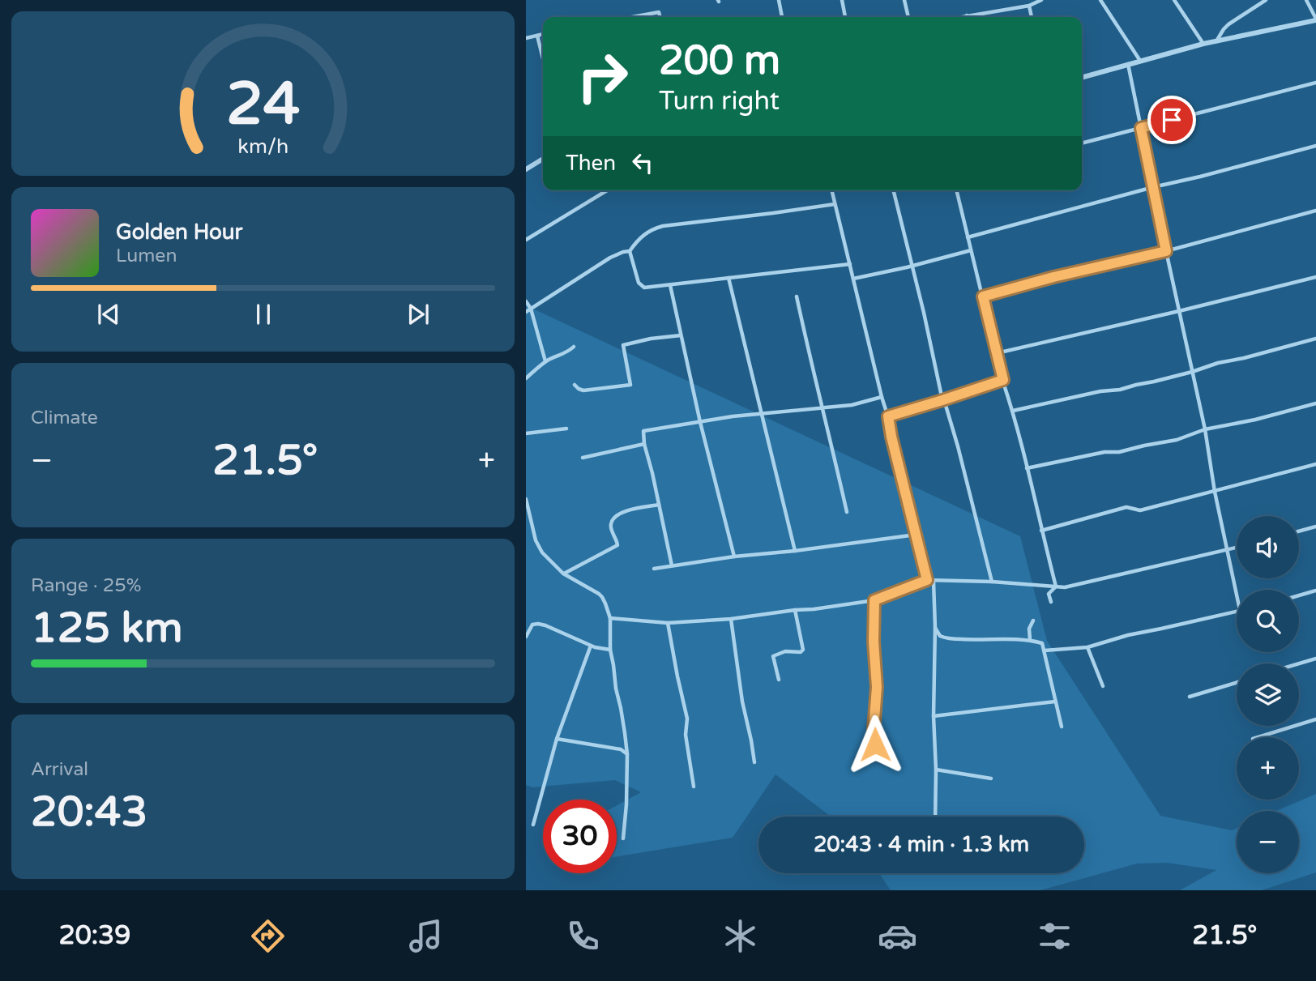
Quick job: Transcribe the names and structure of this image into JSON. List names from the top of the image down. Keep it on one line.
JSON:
{"page":{"turn":["200 m","Turn right"],"then":"Then","song":["Golden Hour","Lumen"],"tile":["Climate",["Range · 25%","125 km"],["Arrival","20:43"]],"heat":["−","21.5°","+"],"map_buttons":["+","−"],"limit":"30","trip":"20:43 · 4 min · 1.3 km","tabs":["20:39","21.5°"],"gauge":["24","km/h"]}}
